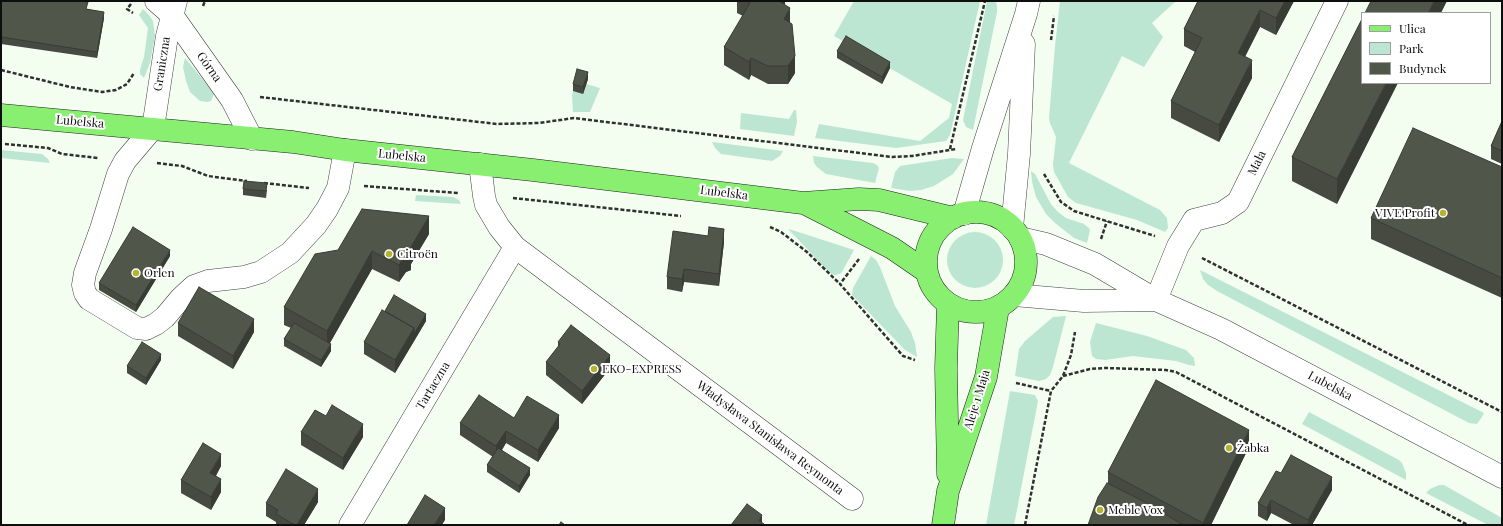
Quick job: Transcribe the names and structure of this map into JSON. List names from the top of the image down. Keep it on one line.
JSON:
{"streets":{"main road":["Lubelska","Aleje 1 Maja"],"street":["Graniczna","Górna","Mała","Tartaczna","Władysława Stanisława Reymonta"]},"crossings":[["Graniczna","Górna"],["Graniczna","Lubelska"],["Górna","Lubelska"],["Lubelska","Mała"],["Lubelska","Aleje 1 Maja"],["Lubelska","Władysława Stanisława Reymonta"],["Tartaczna","Władysława Stanisława Reymonta"]],"places":["VIVE Profit","Citroën","Orlen","EKO-EXPRESS","Żabka","Meble Vox"],"legend":["Ulica","Park","Budynek"]}
